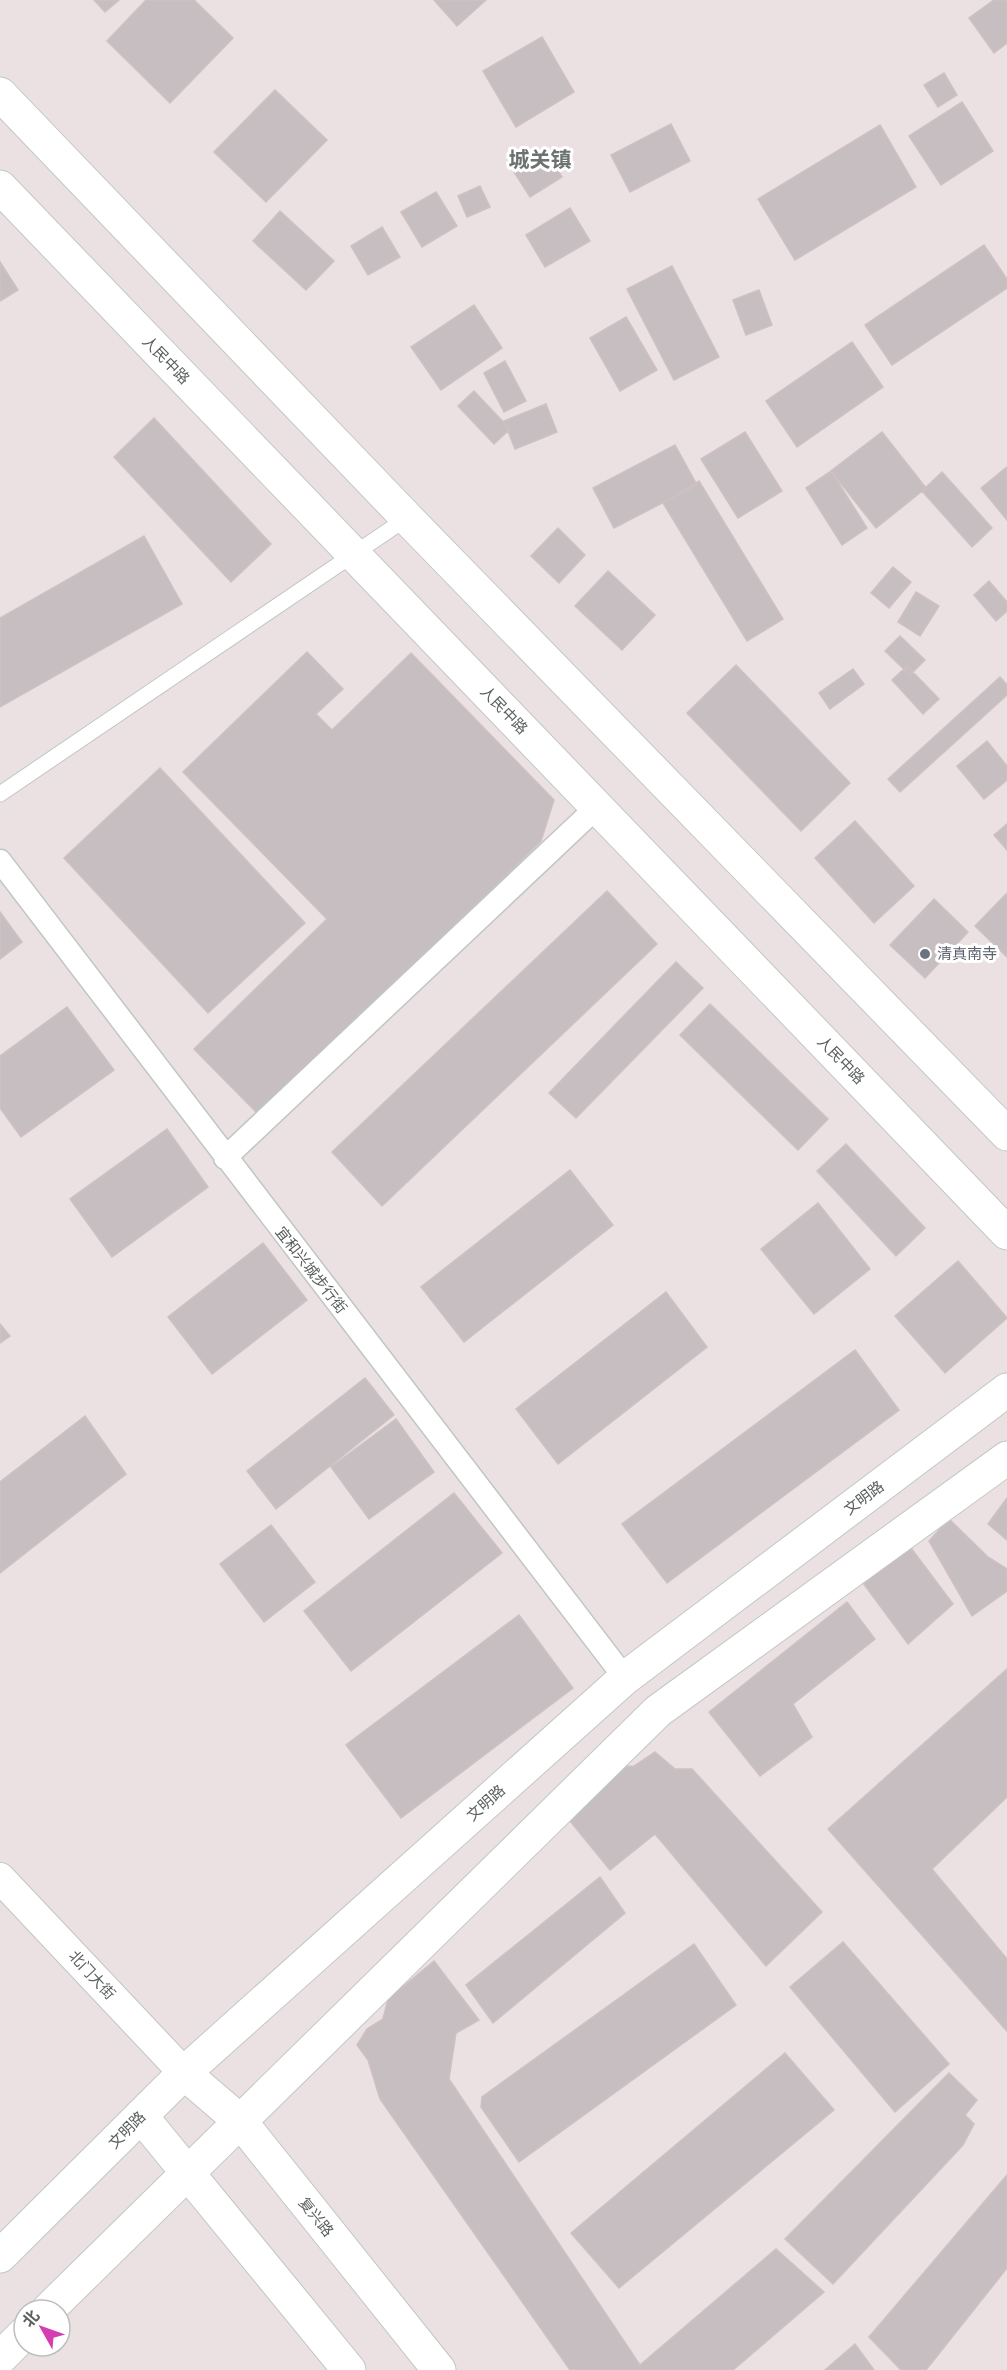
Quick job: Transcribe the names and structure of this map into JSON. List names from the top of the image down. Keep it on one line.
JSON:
{"streets":{"main road":["人民中路","文明路","复兴路"],"street":["宜和兴城步行街","北门大街"]},"crossings":[["宜和兴城步行街","文明路"],["文明路","北门大街"],["文明路","复兴路"],["北门大街","复兴路"]],"districts":["城关镇"],"places":["清真南寺"],"north":"top left"}
